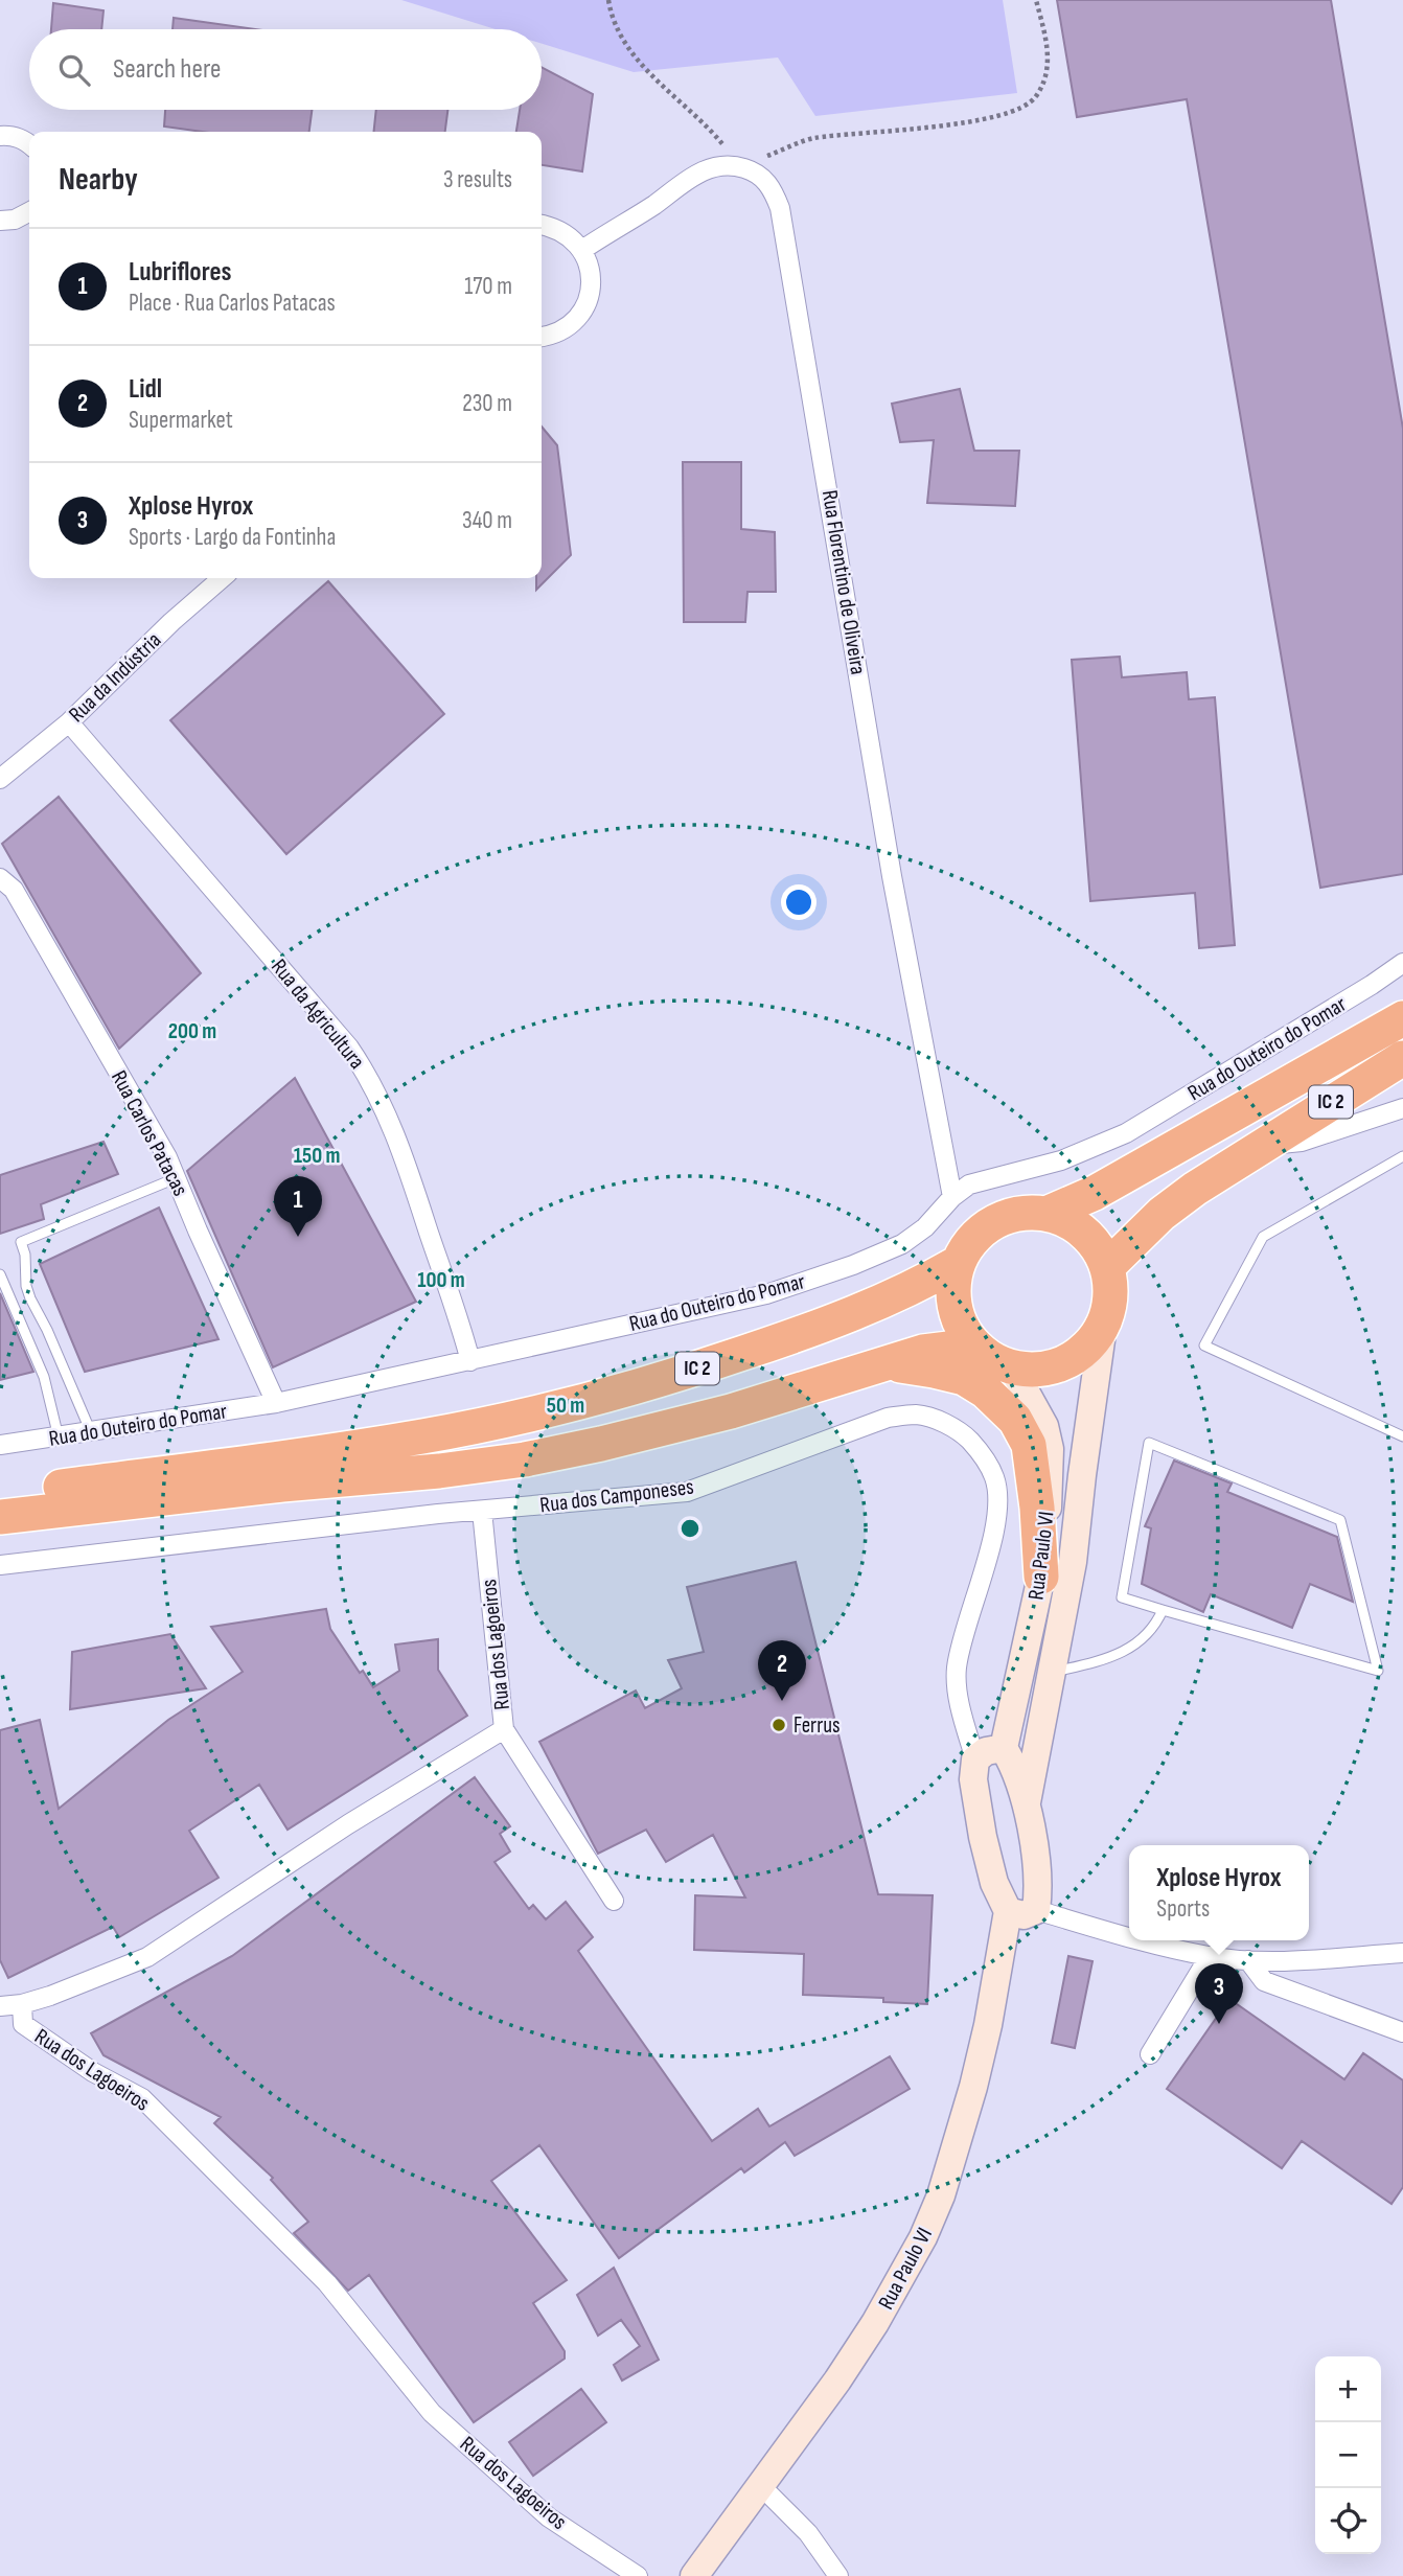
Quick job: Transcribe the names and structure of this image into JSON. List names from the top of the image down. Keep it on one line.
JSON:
{"streets":{"highway":["IC 2"],"main road":["Rua Paulo VI"],"street":["Rua Florentino de Oliveira","Rua da Indústria","Rua da Agricultura","Rua do Outeiro do Pomar","Rua Carlos Patacas","Rua dos Camponeses","Rua dos Lagoeiros"]},"crossings":[["Rua Florentino de Oliveira","Rua do Outeiro do Pomar"],["Rua da Indústria","Rua da Agricultura"],["Rua da Agricultura","Rua do Outeiro do Pomar"],["Rua do Outeiro do Pomar","Rua Carlos Patacas"],["IC 2","Rua Paulo VI"],["Rua dos Camponeses","Rua dos Lagoeiros"]],"places":["Ferrus"],"page":{"search":"Search here","heading":["Nearby","3 results"],"list":[{"mark":"1","name":"Lubriflores","note":"Place · Rua Carlos Patacas","value":"170 m"},{"mark":"2","name":"Lidl","note":"Supermarket","value":"230 m"},{"mark":"3","name":"Xplose Hyrox","note":"Sports · Largo da Fontinha","value":"340 m"}],"pins":["1","2","3"],"popup":["Xplose Hyrox","Sports"],"map_buttons":["+","−"]},"rings":["200 m","150 m","100 m","50 m"]}
